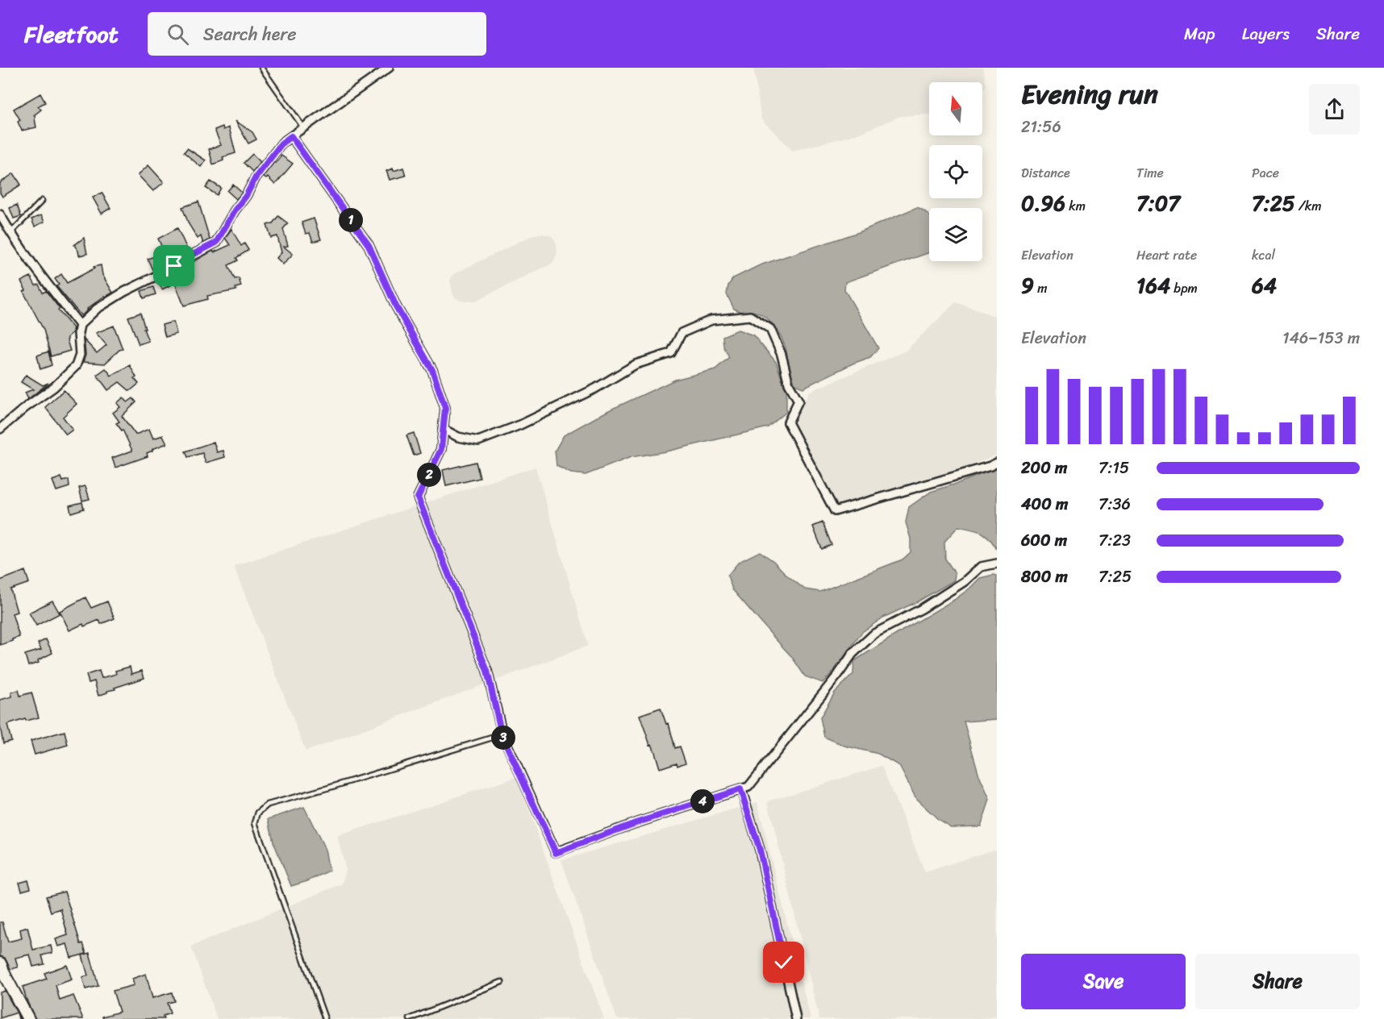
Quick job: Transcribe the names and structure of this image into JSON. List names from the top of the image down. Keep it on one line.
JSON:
{"north":"top","page":{"header":"Fleetfoot","search":"Search here","nav":["Map","Layers","Share"],"heading":["Evening run","21:56"],"stats":[["Distance","0.96 km"],["Time","7:07"],["Pace","7:25 /km"],["Elevation","9 m"],["Heart rate","164 bpm"],["kcal","64"]],"pins":["1","2","3","4"],"chart":["Elevation","146–153 m"],"list":[{"name":"200 m","note":"7:15"},{"name":"400 m","note":"7:36"},{"name":"600 m","note":"7:23"},{"name":"800 m","note":"7:25"}],"buttons":["Save","Share"]}}
